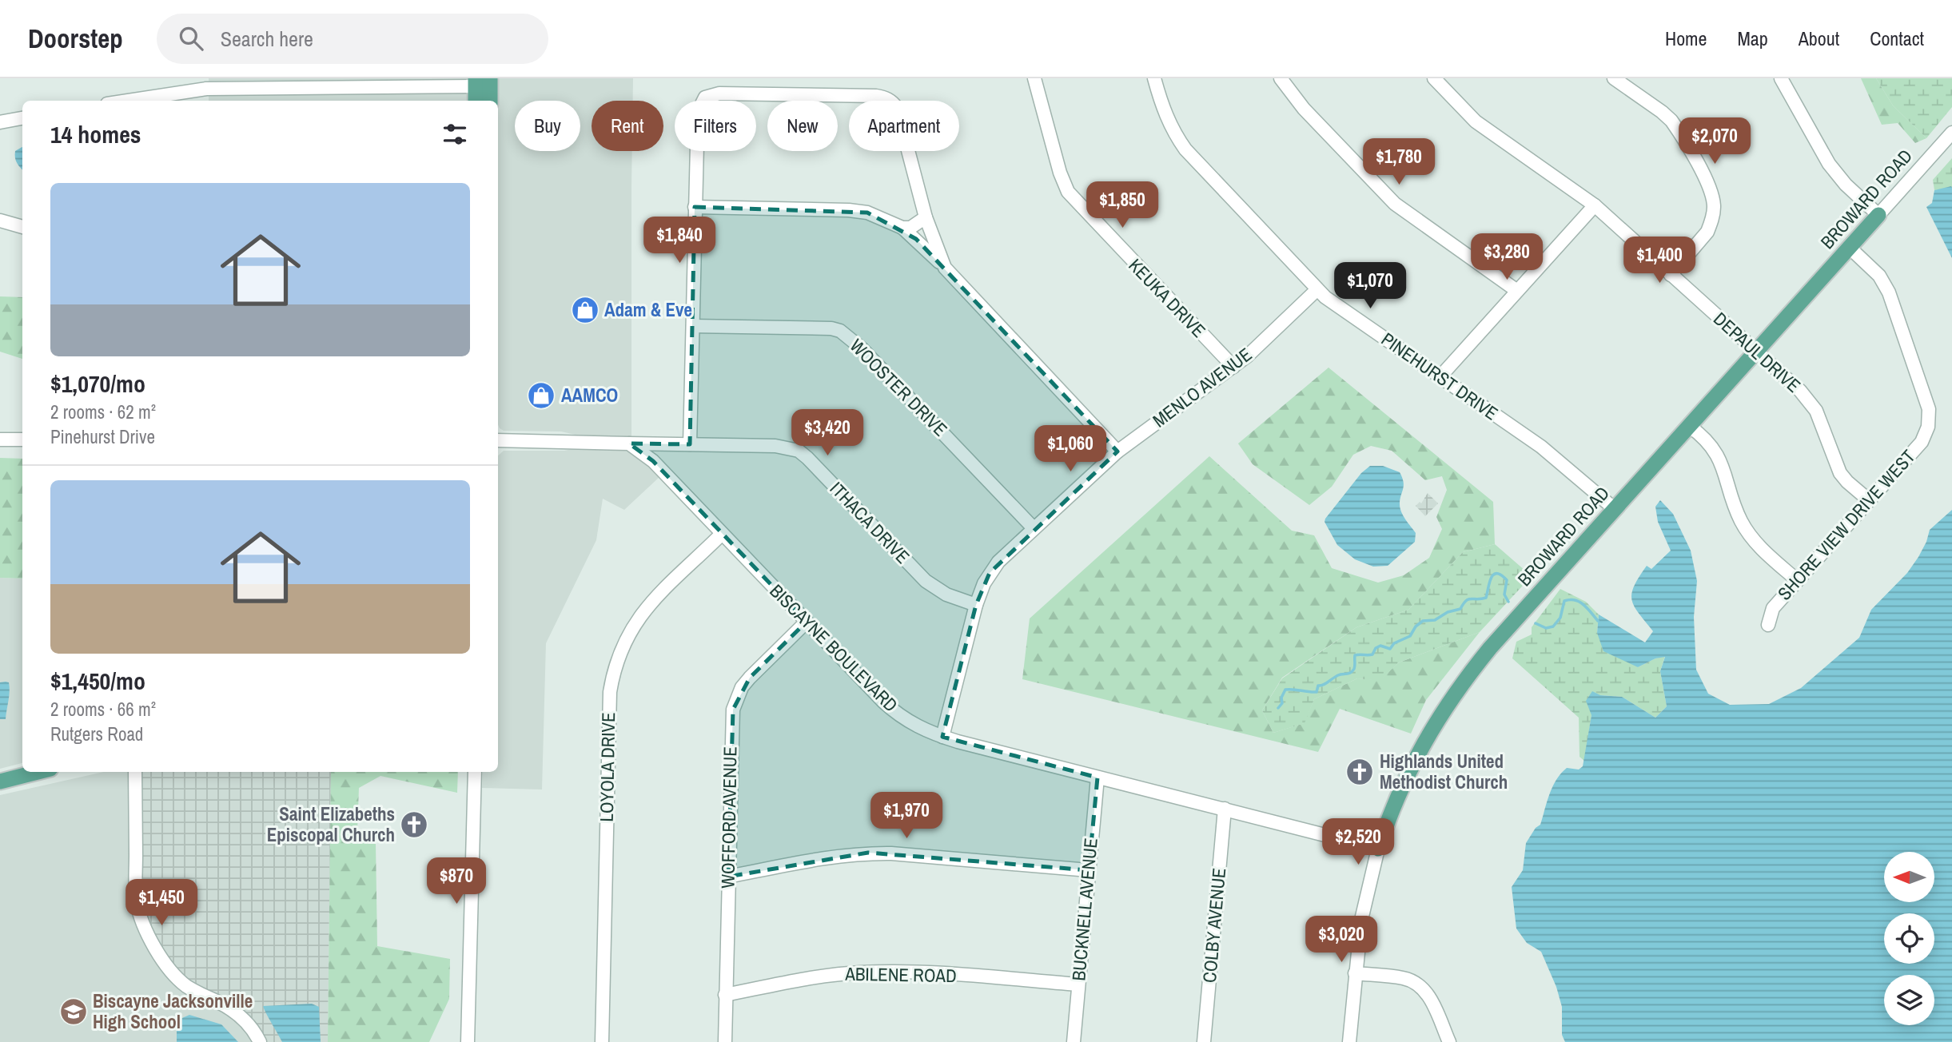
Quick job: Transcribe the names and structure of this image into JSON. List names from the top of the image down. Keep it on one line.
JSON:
{"streets":{"main road":["BROWARD ROAD"],"street":["KEUKA DRIVE","DEPAUL DRIVE","PINEHURST DRIVE","WOOSTER DRIVE","MENLO AVENUE","ITHACA DRIVE","SHORE VIEW DRIVE WEST","BISCAYNE BOULEVARD","LOYOLA DRIVE","WOFFORD AVENUE","BUCKNELL AVENUE","COLBY AVENUE","ABILENE ROAD"]},"crossings":[["BROWARD ROAD","DEPAUL DRIVE"],["BROWARD ROAD","PINEHURST DRIVE"],["BROWARD ROAD","SHORE VIEW DRIVE WEST"],["BROWARD ROAD","BISCAYNE BOULEVARD"],["KEUKA DRIVE","MENLO AVENUE"],["DEPAUL DRIVE","SHORE VIEW DRIVE WEST"],["PINEHURST DRIVE","MENLO AVENUE"],["WOOSTER DRIVE","MENLO AVENUE"],["MENLO AVENUE","ITHACA DRIVE"],["MENLO AVENUE","BISCAYNE BOULEVARD"],["ITHACA DRIVE","BISCAYNE BOULEVARD"],["BISCAYNE BOULEVARD","LOYOLA DRIVE"],["BISCAYNE BOULEVARD","WOFFORD AVENUE"],["BISCAYNE BOULEVARD","BUCKNELL AVENUE"],["BISCAYNE BOULEVARD","COLBY AVENUE"],["WOFFORD AVENUE","ABILENE ROAD"],["BUCKNELL AVENUE","ABILENE ROAD"]],"places":{"shop":["Adam & Eve","AAMCO"],"church":["Highlands United Methodist Church","Saint Elizabeths Episcopal Church"],"school or university":["Biscayne Jacksonville High School"]},"north":"left","page":{"header":"Doorstep","search":"Search here","nav":["Home","Map","About","Contact"],"chip":["Buy","Rent","Filters","New","Apartment"],"heading":"14 homes","price":["$2,070","$1,780","$1,850","$1,840","$3,280","$1,400","$1,070","$3,420","$1,060","$1,970","$2,520","$870","$1,450","$3,020"],"list":[{"name":"$1,070/mo","note":"2 rooms · 62 m² · Pinehurst Drive"},{"name":"$1,450/mo","note":"2 rooms · 66 m² · Rutgers Road"}]}}
